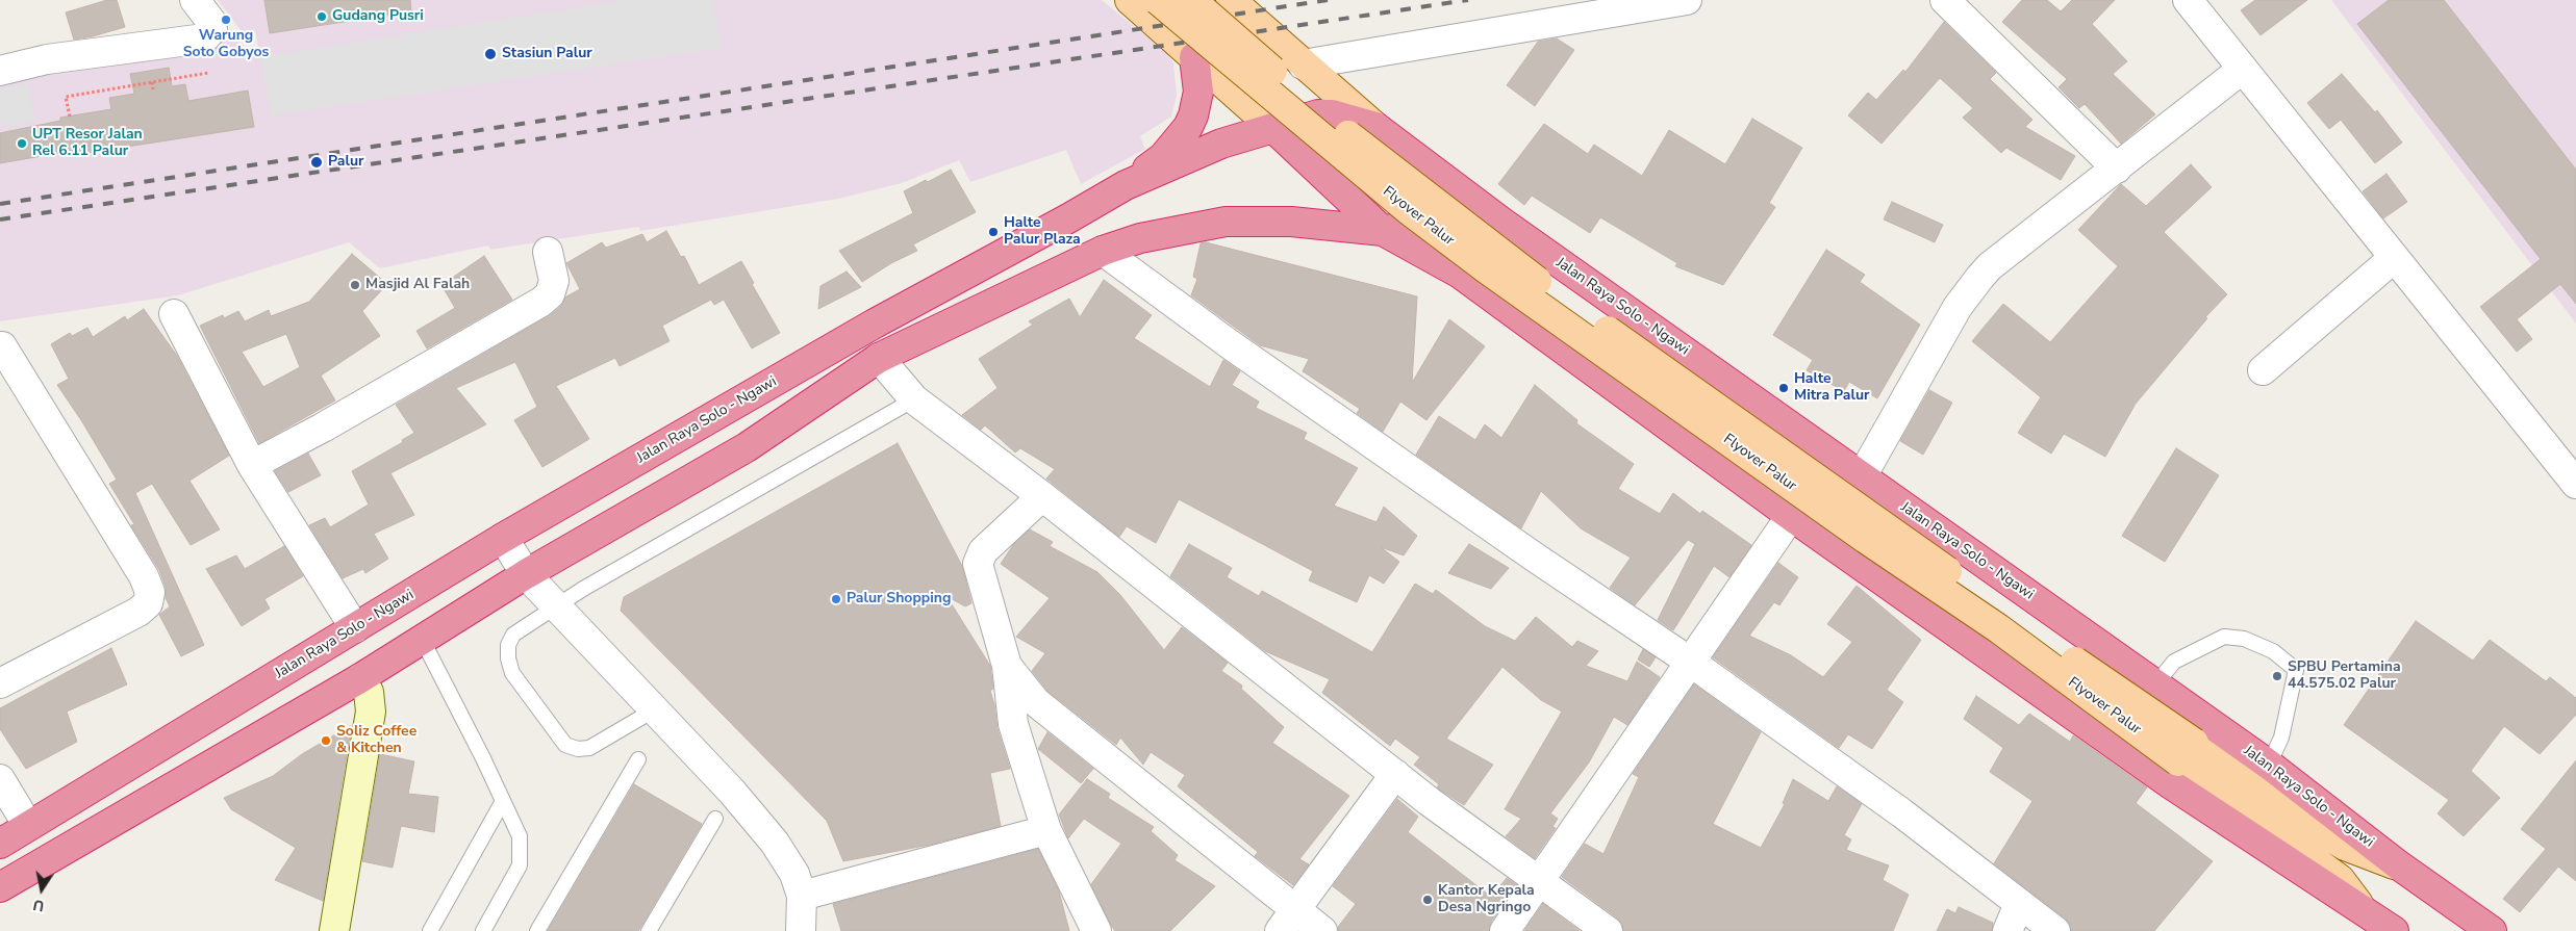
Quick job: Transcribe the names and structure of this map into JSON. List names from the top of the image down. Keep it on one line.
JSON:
{"streets":{"highway":["Jalan Raya Solo - Ngawi"],"main road":["Flyover Palur"]},"crossings":[["Flyover Palur","Jalan Raya Solo - Ngawi"]],"places":["Gudang Pusri","Warung Soto Gobyos","Stasiun Palur","UPT Resor Jalan Rel 6.11 Palur","Palur","Halte Palur Plaza","Masjid Al Falah","Halte Mitra Palur","Palur Shopping","SPBU Pertamina 44.575.02 Palur","Soliz Coffee & Kitchen","Kantor Kepala Desa Ngringo"],"north":"bottom"}
